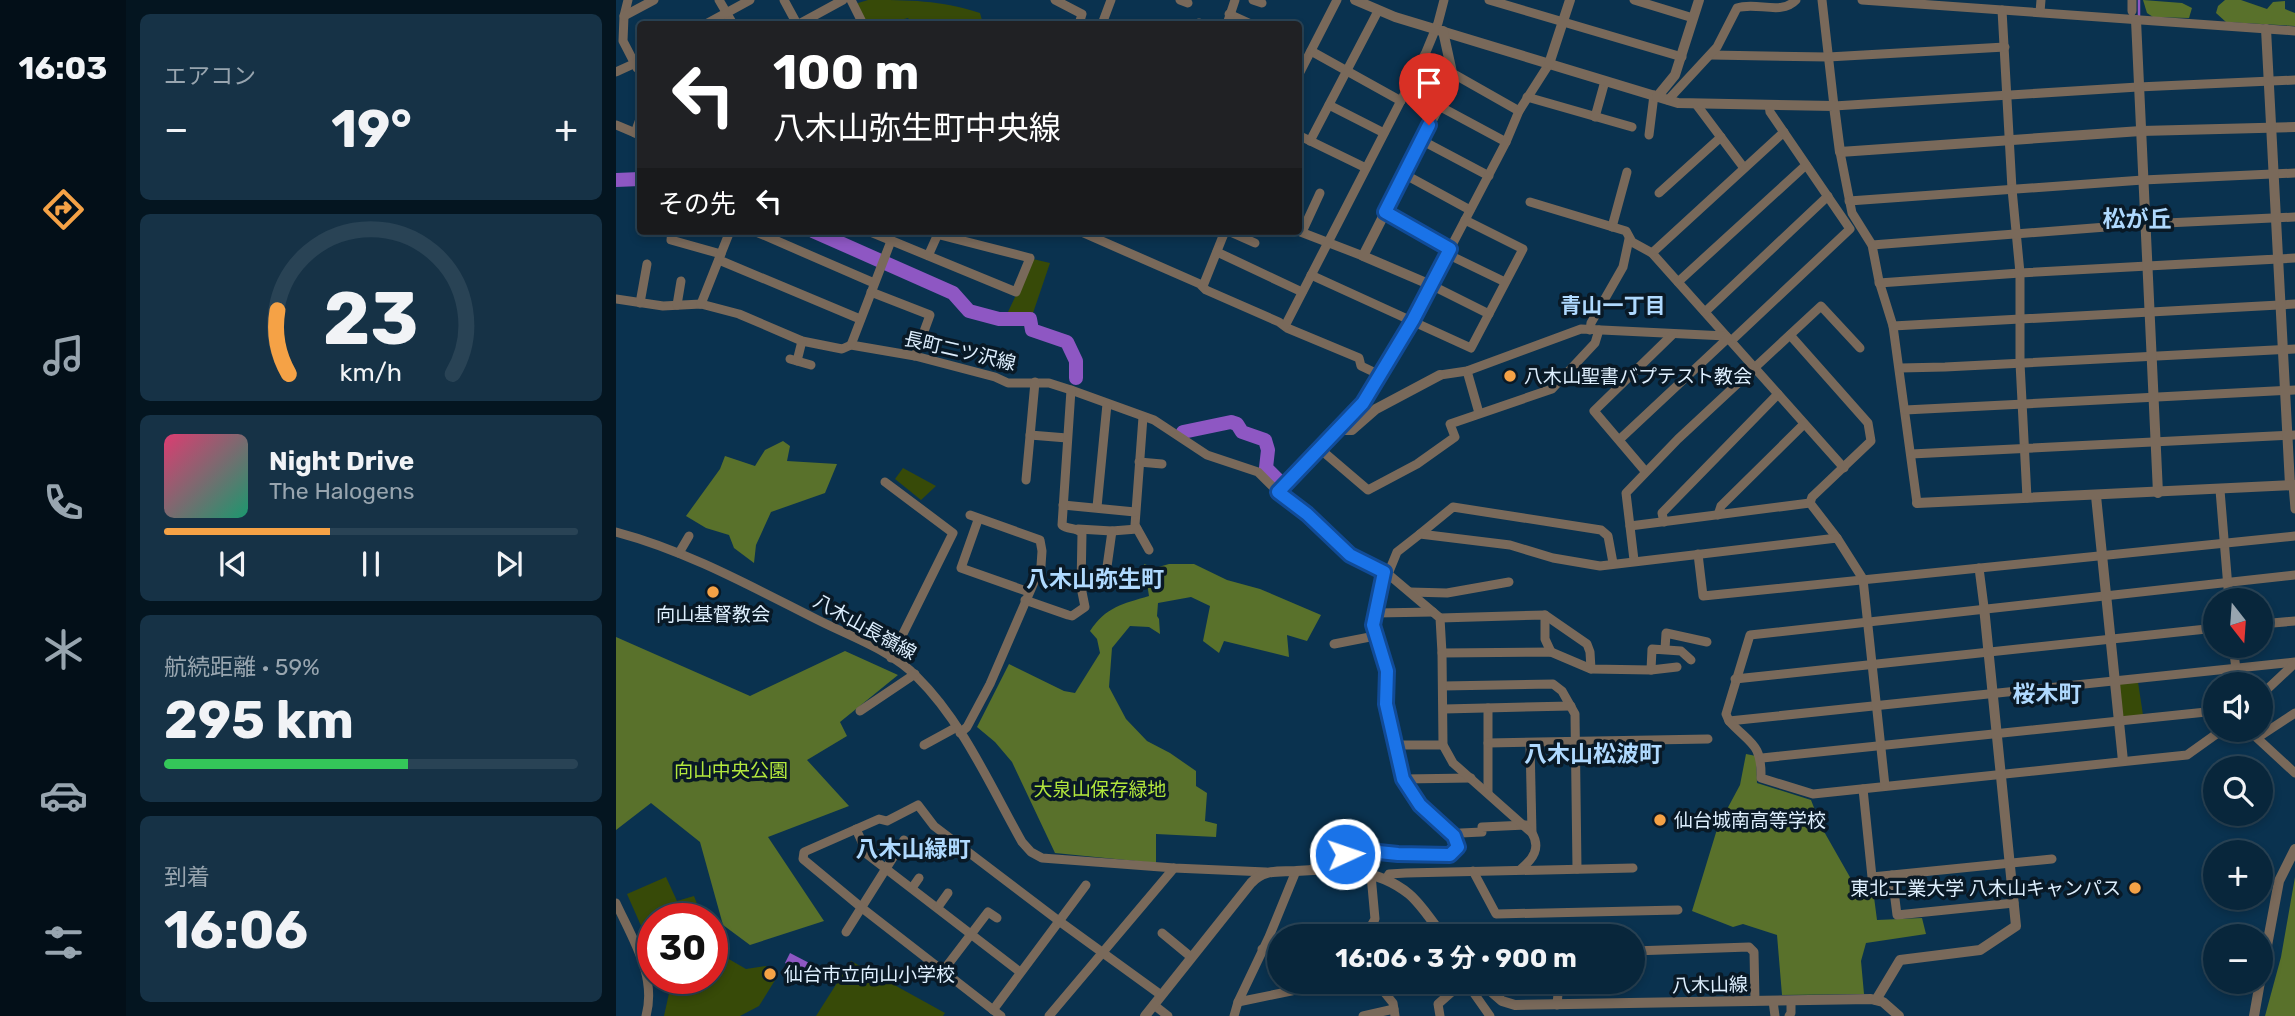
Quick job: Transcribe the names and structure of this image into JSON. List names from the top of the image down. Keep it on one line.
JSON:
{"streets":{"street":["長町二ツ沢線","八木山長嶺線","八木山線"]},"districts":["松が丘","青山一丁目","八木山弥生町","桜木町","八木山松波町","八木山緑町"],"parks":["向山中央公園","大泉山保存緑地"],"places":["八木山聖書バプテスト教会","向山基督教会","仙台城南高等学校","東北工業大学 八木山キャンパス","仙台市立向山小学校"],"north":"bottom","page":{"tabs":"16:03","tile":["エアコン",["航続距離 · 59%","295 km"],["到着","16:06"]],"turn":["100 m","八木山弥生町中央線"],"heat":["−","19°","+"],"then":"その先","song":["Night Drive","The Halogens"],"map_buttons":["+","−"],"limit":"30","trip":"16:06 · 3 分 · 900 m","gauge":["23","km/h"]}}
